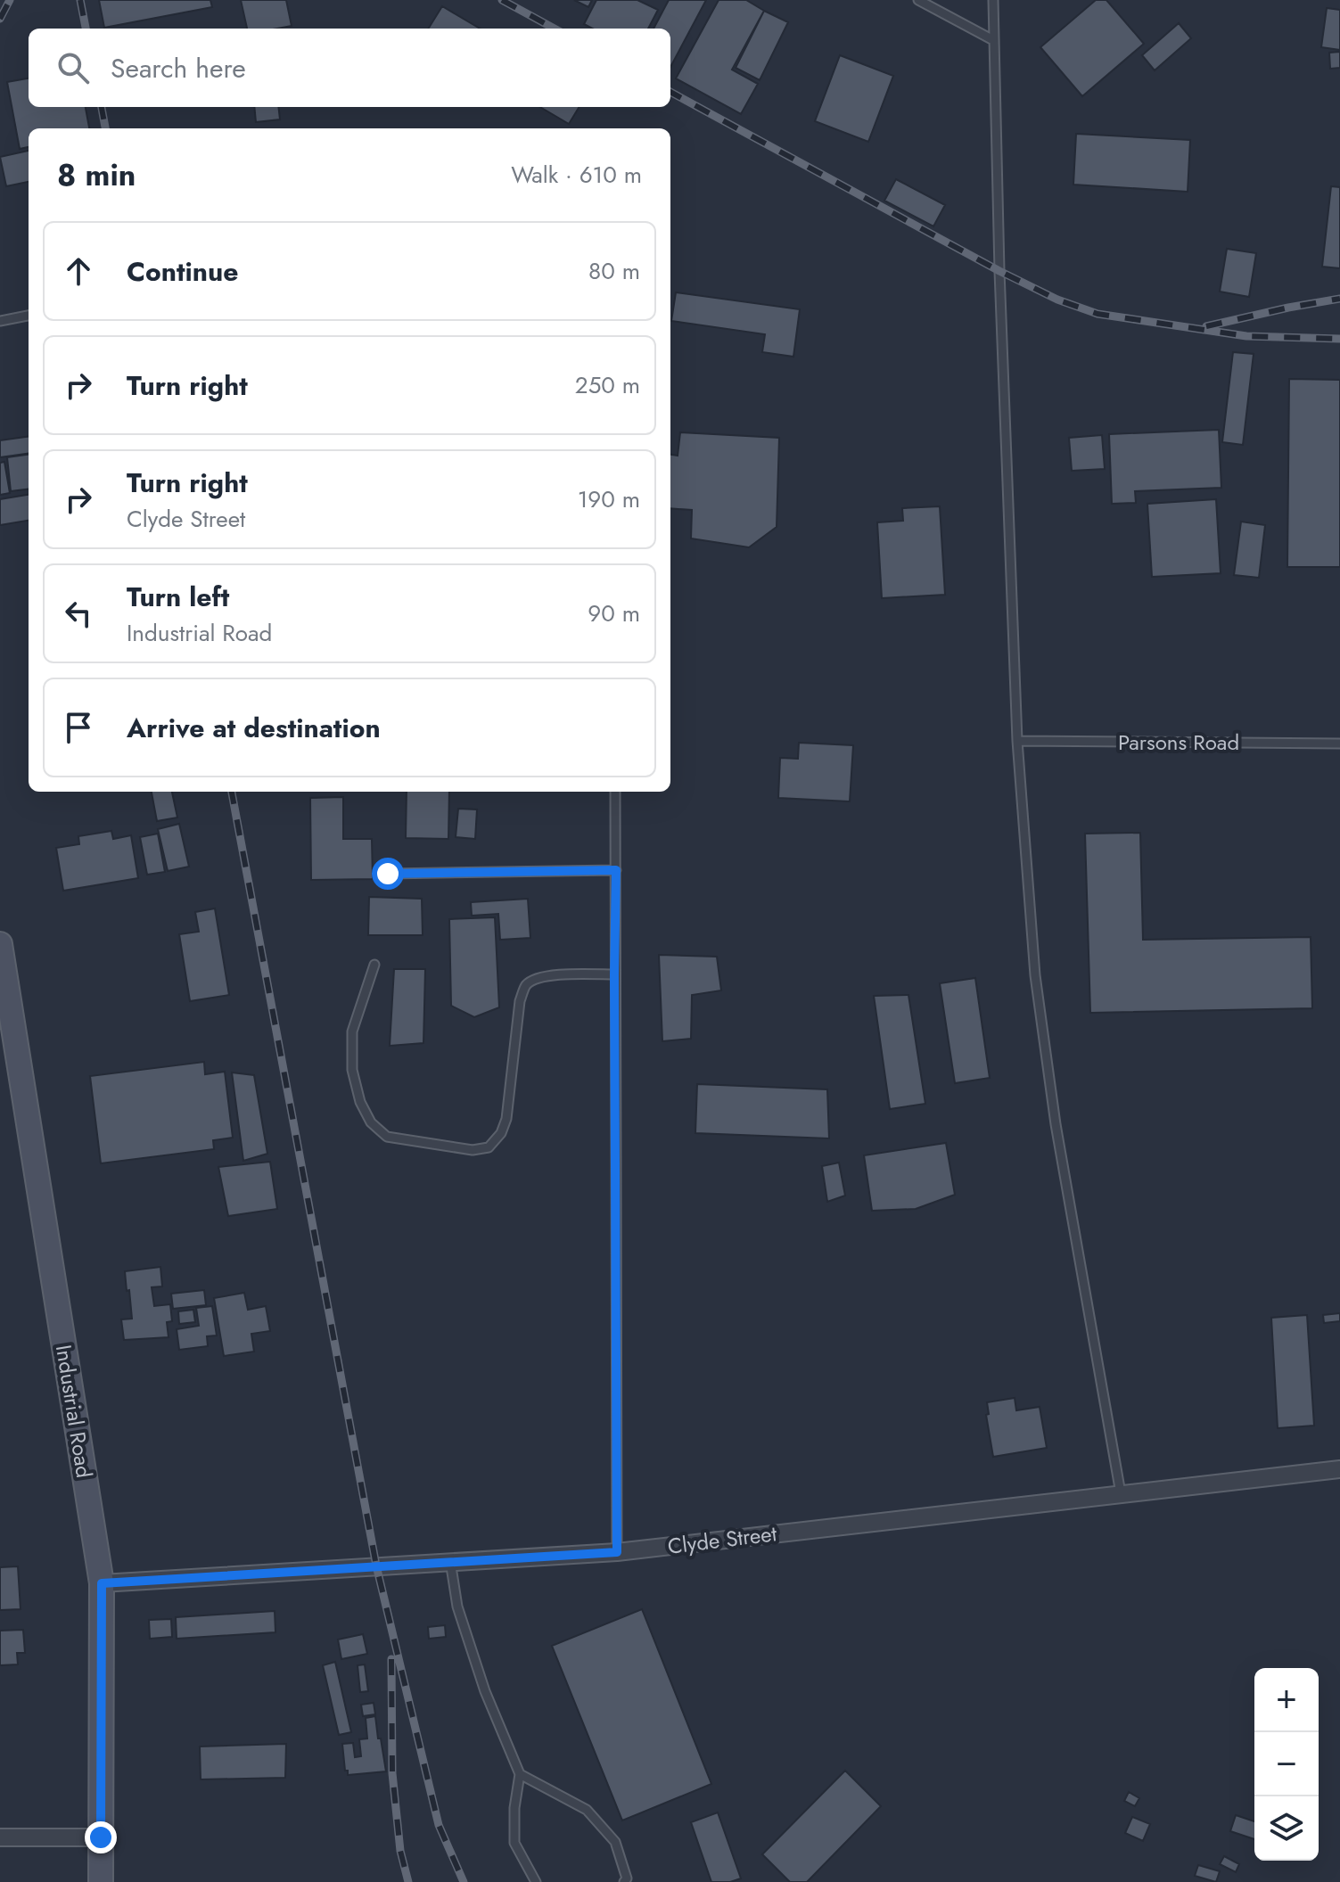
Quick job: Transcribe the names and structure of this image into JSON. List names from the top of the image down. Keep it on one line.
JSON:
{"streets":{"street":["Industrial Road","Clyde Street"],"lane":["Parsons Road"]},"crossings":[["Industrial Road","Clyde Street"]],"page":{"search":"Search here","heading":["8 min","Walk · 610 m"],"list":[["Continue","80 m"],["Turn right","250 m"],["Turn right","Clyde Street","190 m"],["Turn left","Industrial Road","90 m"],"Arrive at destination"],"map_buttons":["+","−"]}}
